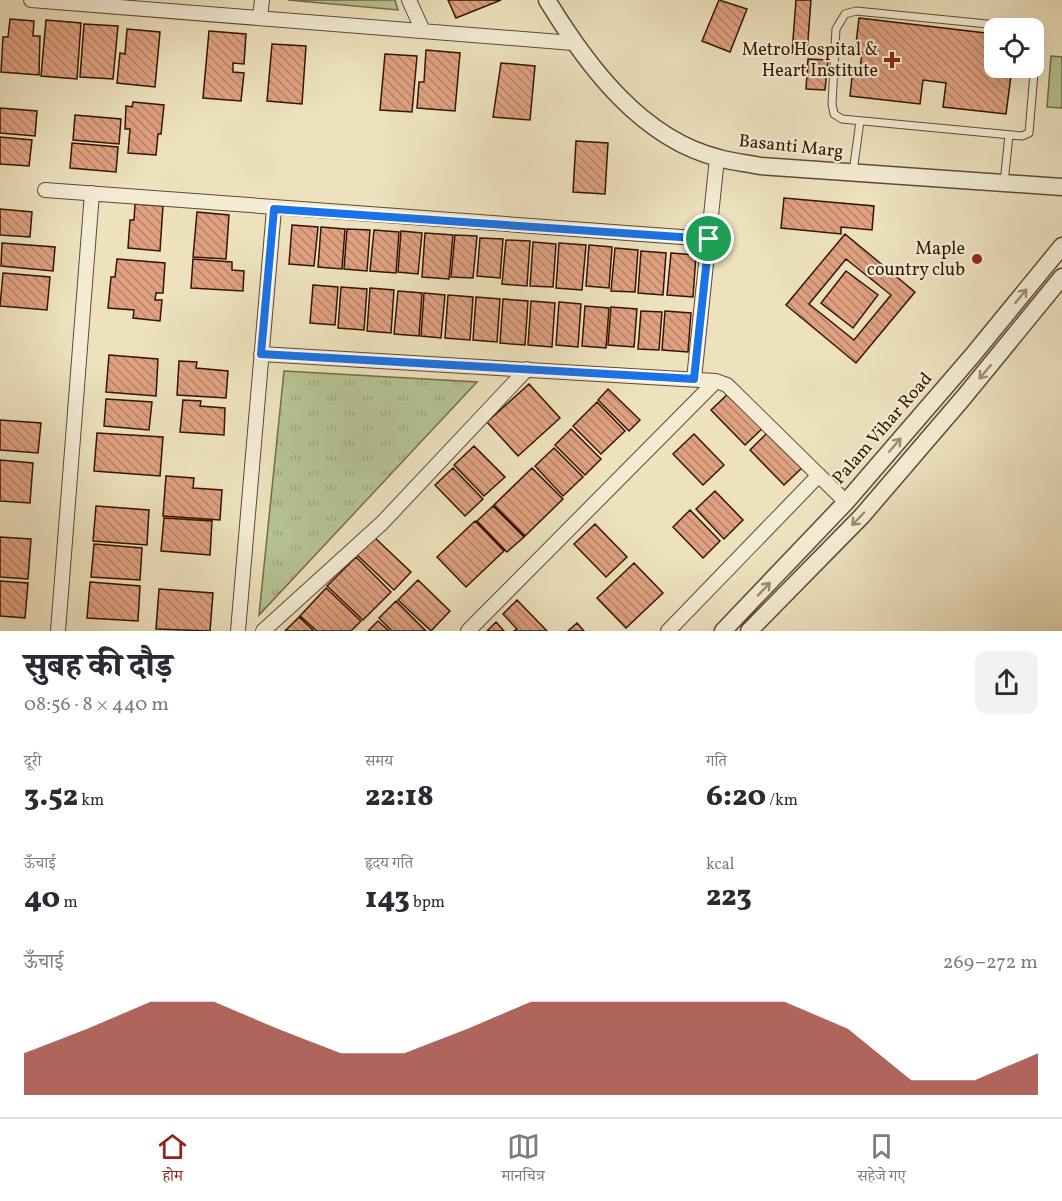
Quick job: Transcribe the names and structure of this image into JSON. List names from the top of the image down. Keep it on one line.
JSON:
{"streets":{"street":["Basanti Marg","Palam Vihar Road"]},"places":{"health":["Metro Hospital & Heart Institute"],"other":["Maple country club"]},"page":{"heading":["सुबह की दौड़","08:56 · 8 × 440 m"],"stats":[["दूरी","3.52 km"],["समय","22:18"],["गति","6:20 /km"],["ऊँचाई","40 m"],["हृदय गति","143 bpm"],["kcal","223"]],"chart":["ऊँचाई","269–272 m"],"tabs":["होम","मानचित्र","सहेजे गए"]}}
